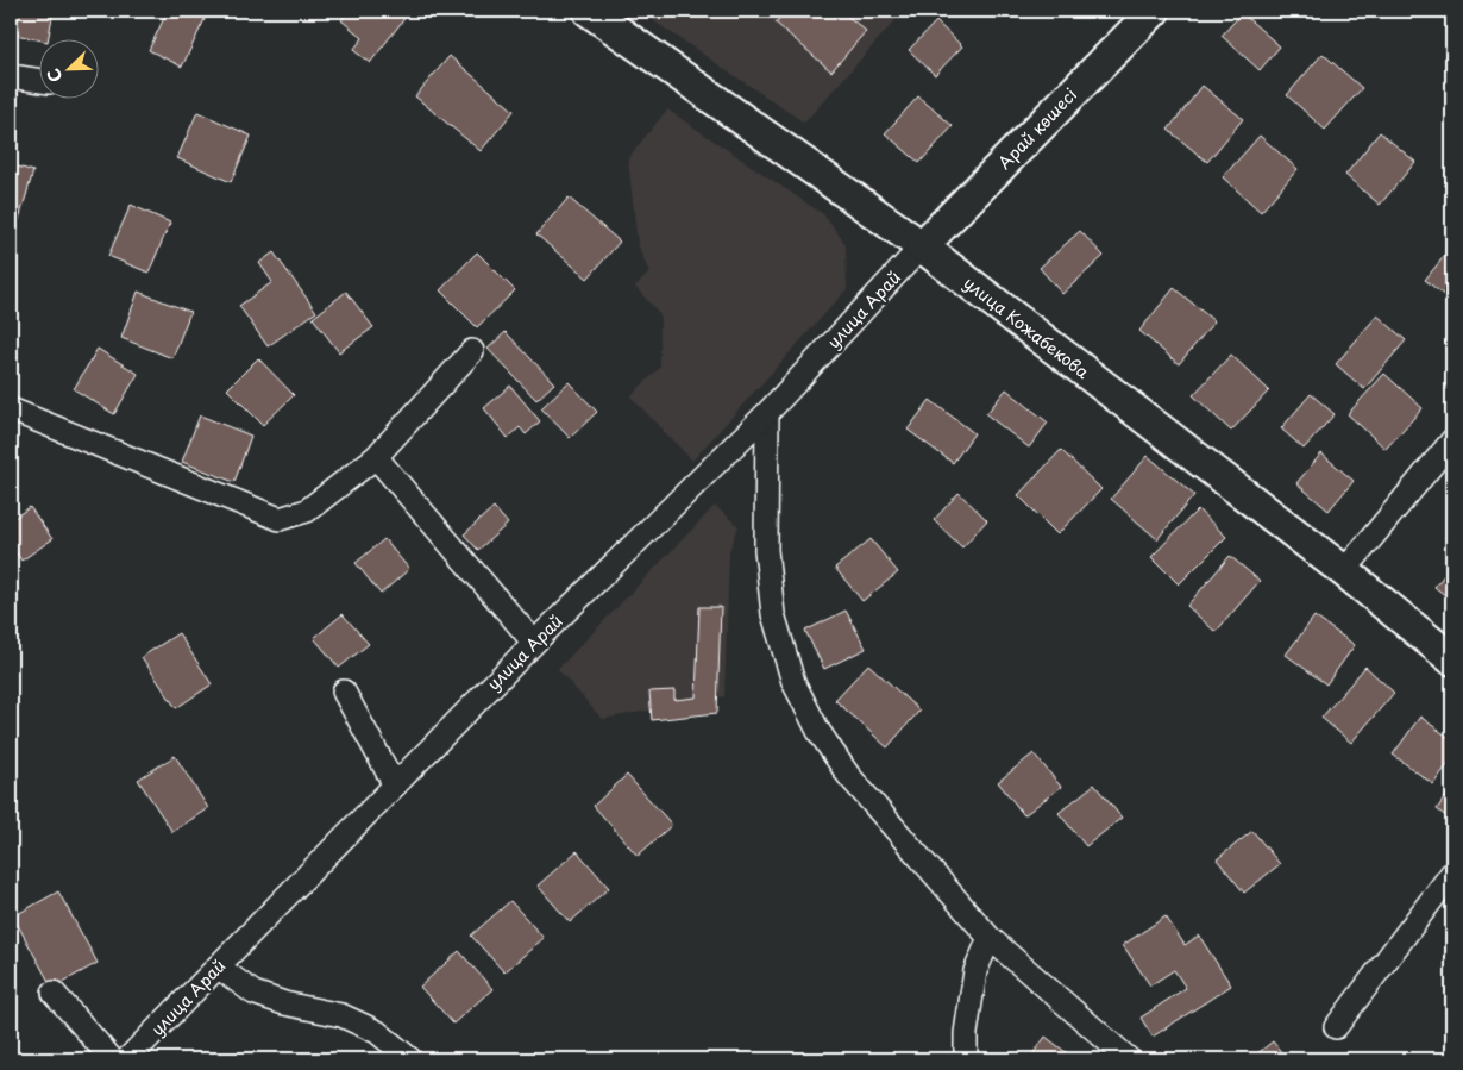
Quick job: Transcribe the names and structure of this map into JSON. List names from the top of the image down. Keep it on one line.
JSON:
{"streets":{"main road":["Арай көшесі","улица Кожабекова"],"street":["улица Арай"]},"crossings":[["Арай көшесі","улица Арай"],["Арай көшесі","улица Кожабекова"],["улица Арай","улица Кожабекова"]],"north":"bottom left"}
